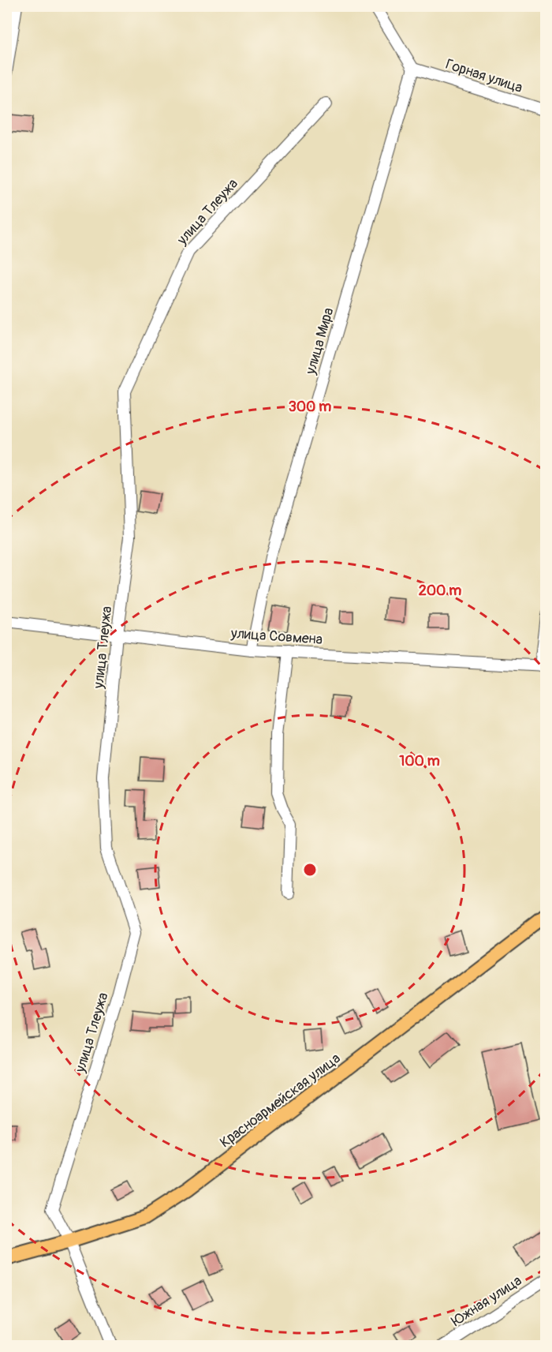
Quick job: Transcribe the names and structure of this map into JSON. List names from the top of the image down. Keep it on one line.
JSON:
{"streets":{"main road":["Красноармейская улица"],"street":["Горная улица","улица Тлеужа","улица Мира","улица Совмена","Южная улица"]},"crossings":[["Горная улица","улица Мира"],["улица Тлеужа","улица Совмена"],["улица Тлеужа","Красноармейская улица"],["улица Мира","улица Совмена"]],"rings":["300 m","200 m","100 m"]}
